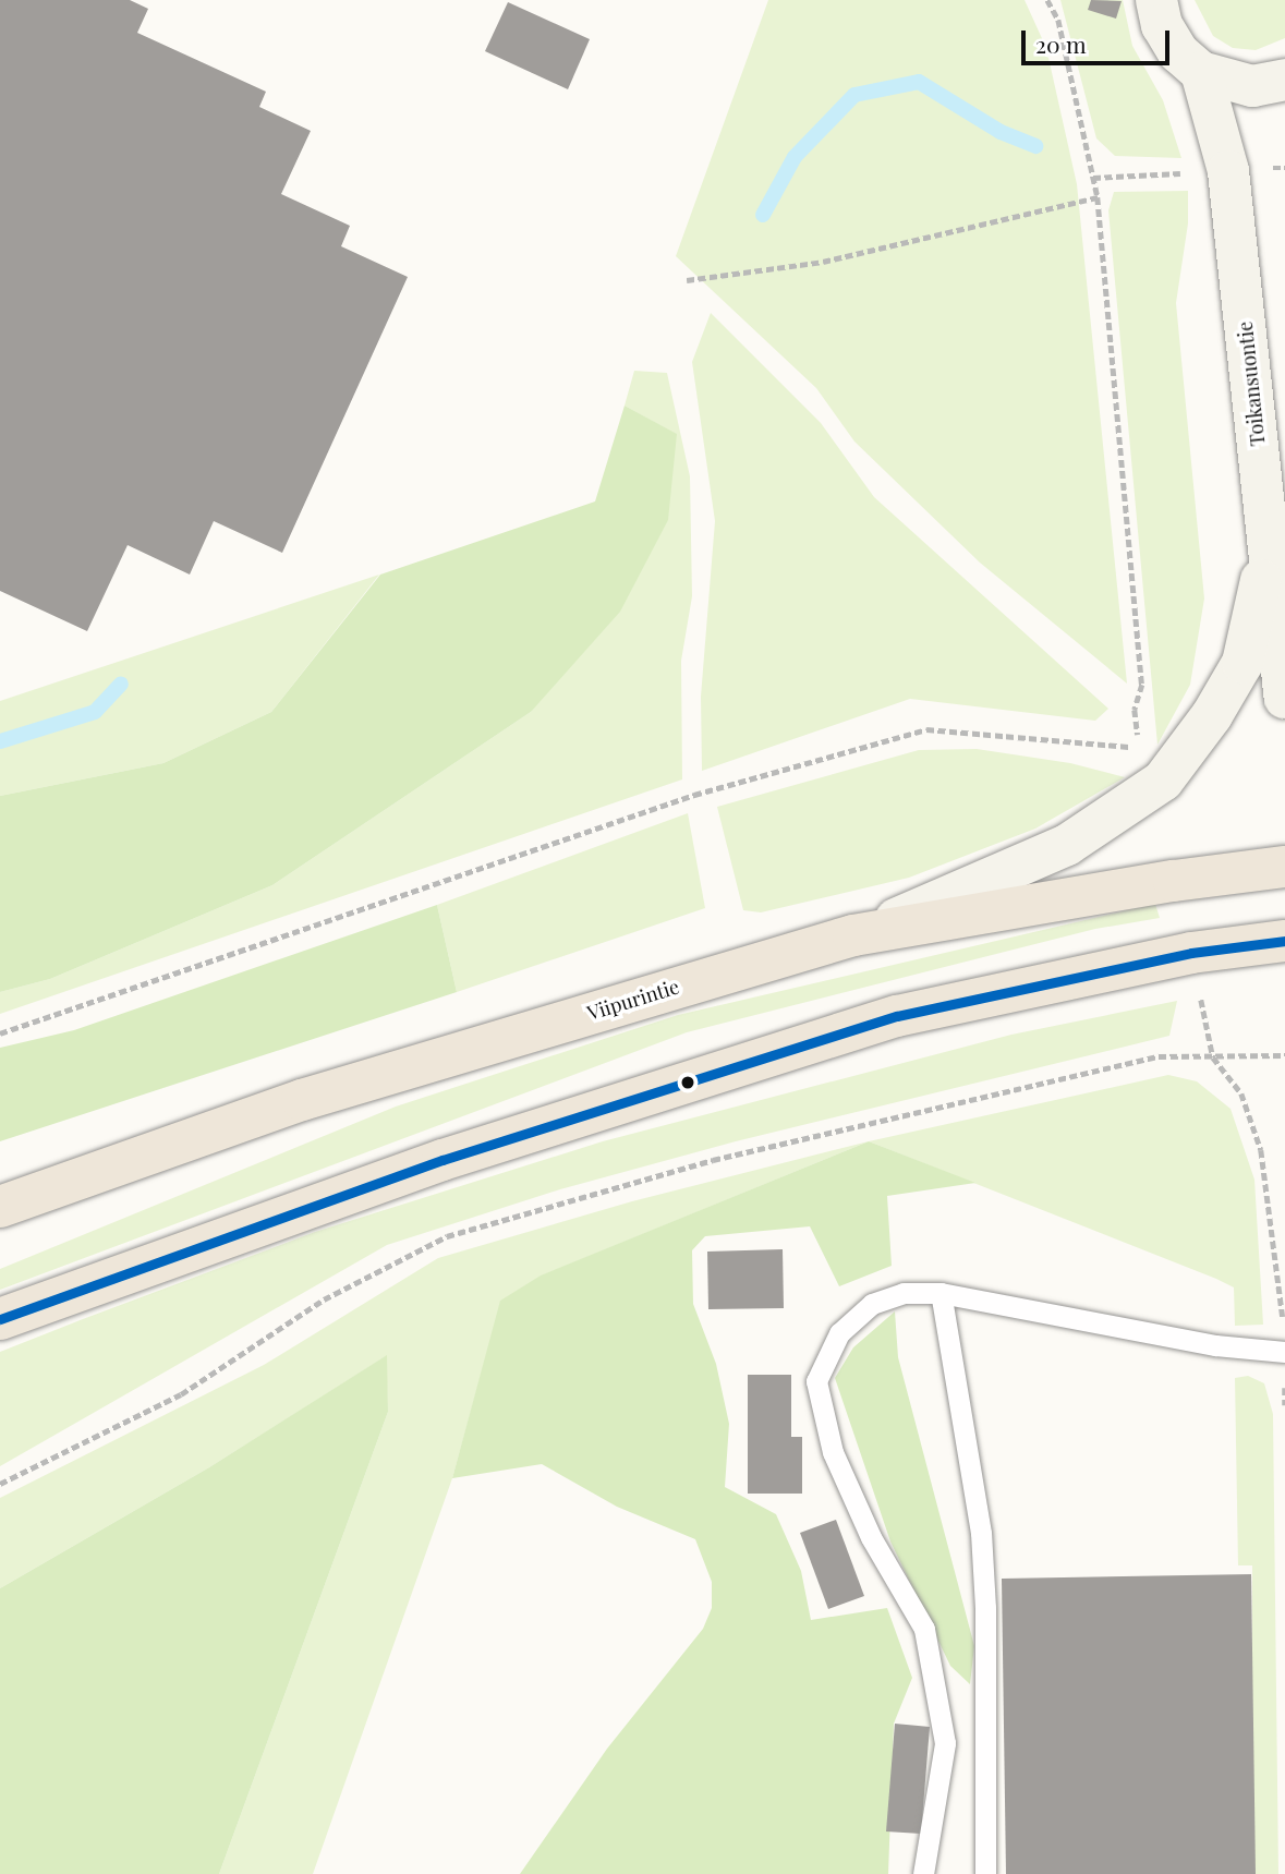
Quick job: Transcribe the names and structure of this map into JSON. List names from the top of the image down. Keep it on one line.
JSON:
{"streets":{"main road":["Toikansuontie","Viipurintie"]},"scale_bar":"20 m"}
